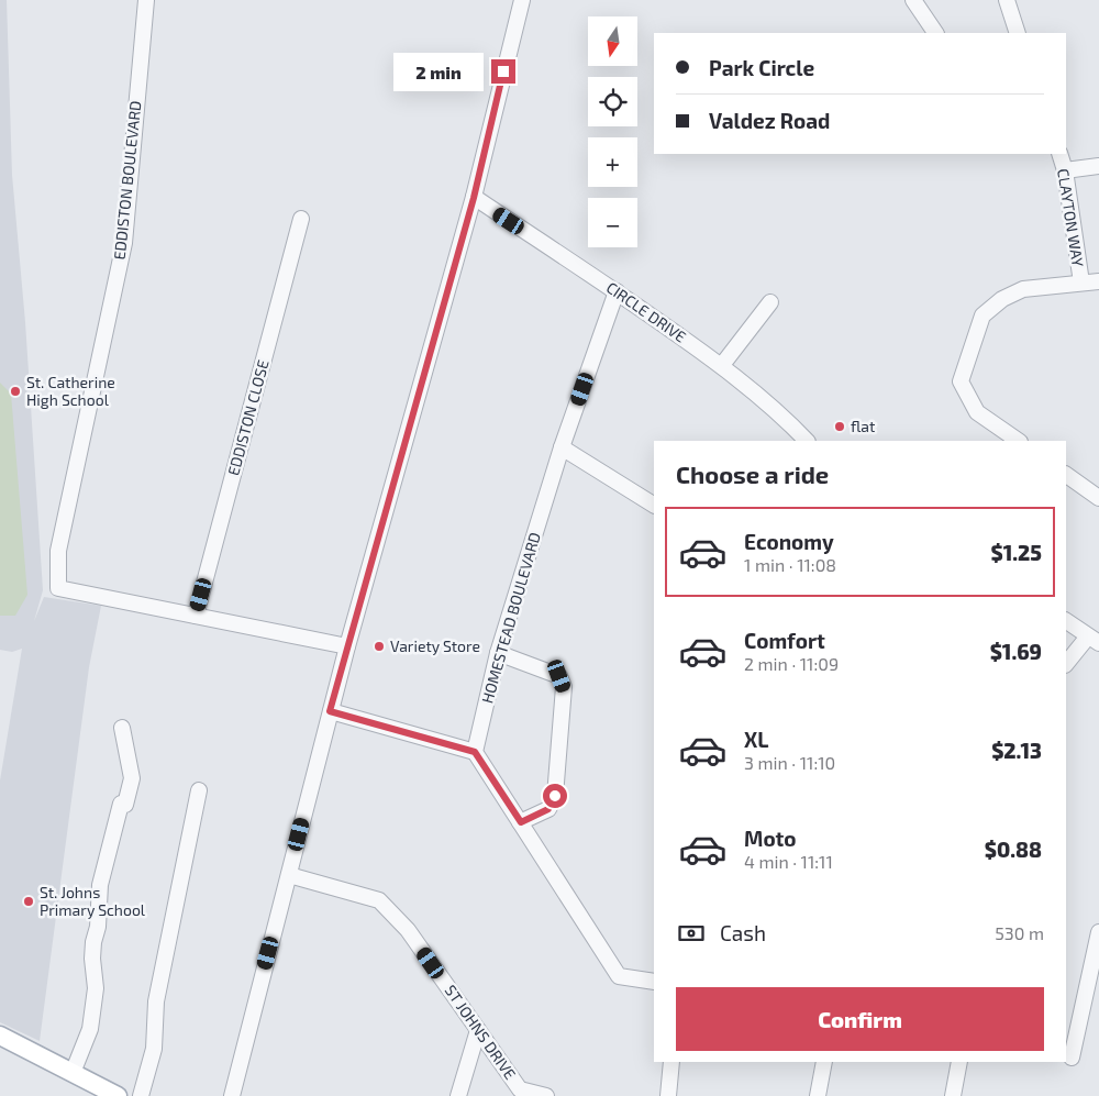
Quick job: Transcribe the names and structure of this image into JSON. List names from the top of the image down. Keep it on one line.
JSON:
{"streets":{"street":["EDDISTON BOULEVARD","CLAYTON WAY","CIRCLE DRIVE","EDDISTON CLOSE","HOMESTEAD BOULEVARD","ST JOHNS DRIVE"]},"crossings":[["EDDISTON BOULEVARD","EDDISTON CLOSE"],["CIRCLE DRIVE","HOMESTEAD BOULEVARD"]],"places":["St. Catherine High School","flat","Variety Store","St. Johns Primary School"],"north":"bottom","page":{"map_buttons":["+","−"],"banner":["Park Circle","Valdez Road"],"bubble":"2 min","heading":"Choose a ride","list":[{"name":"Economy","note":"1 min · 11:08","value":"$1.25"},{"name":"Comfort","note":"2 min · 11:09","value":"$1.69"},{"name":"XL","note":"3 min · 11:10","value":"$2.13"},{"name":"Moto","note":"4 min · 11:11","value":"$0.88"}],"pay":["Cash","530 m"],"buttons":"Confirm"}}
